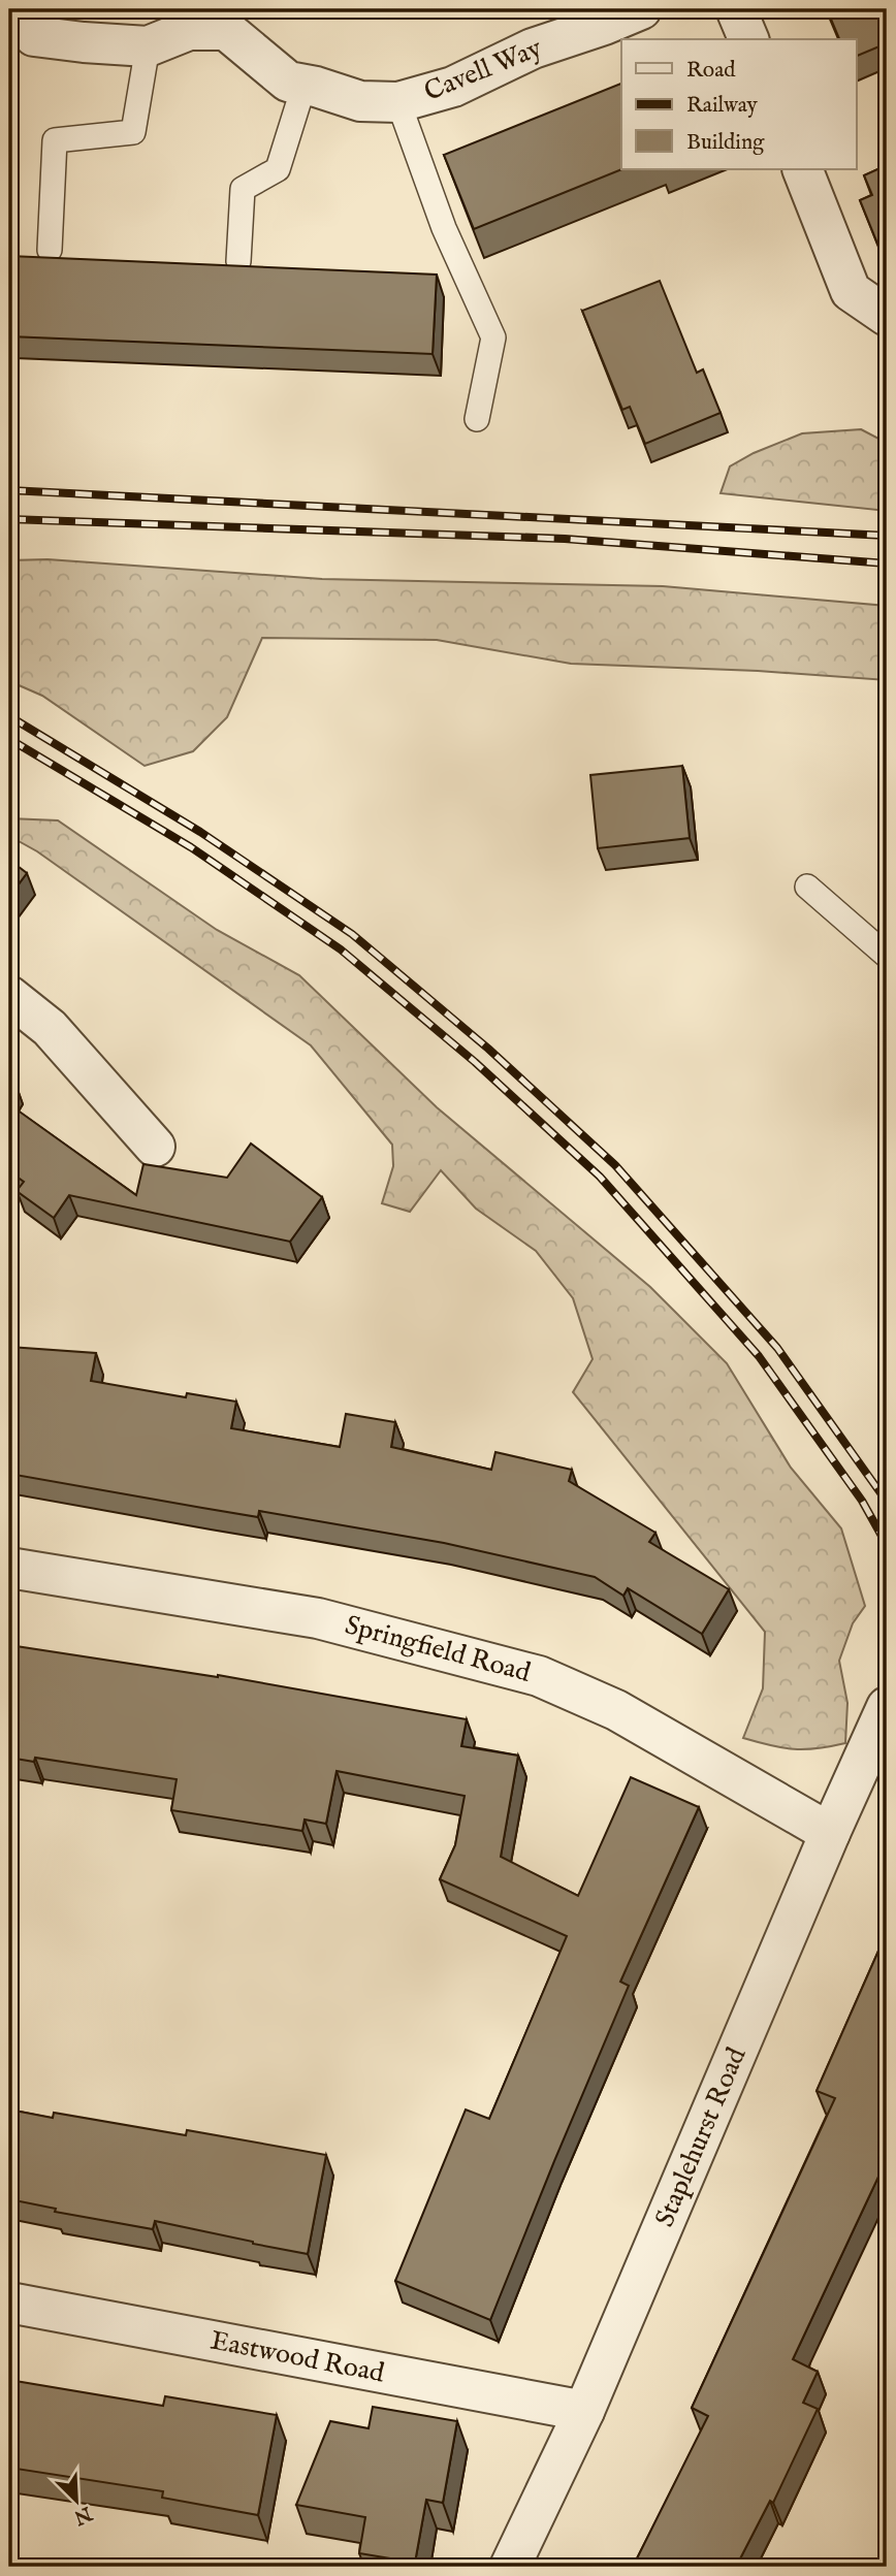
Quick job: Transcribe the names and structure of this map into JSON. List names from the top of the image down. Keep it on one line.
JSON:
{"streets":{"street":["Cavell Way","Springfield Road","Staplehurst Road","Eastwood Road"]},"crossings":[["Springfield Road","Staplehurst Road"],["Staplehurst Road","Eastwood Road"]],"legend":["Road","Railway","Building"],"north":"bottom right"}
